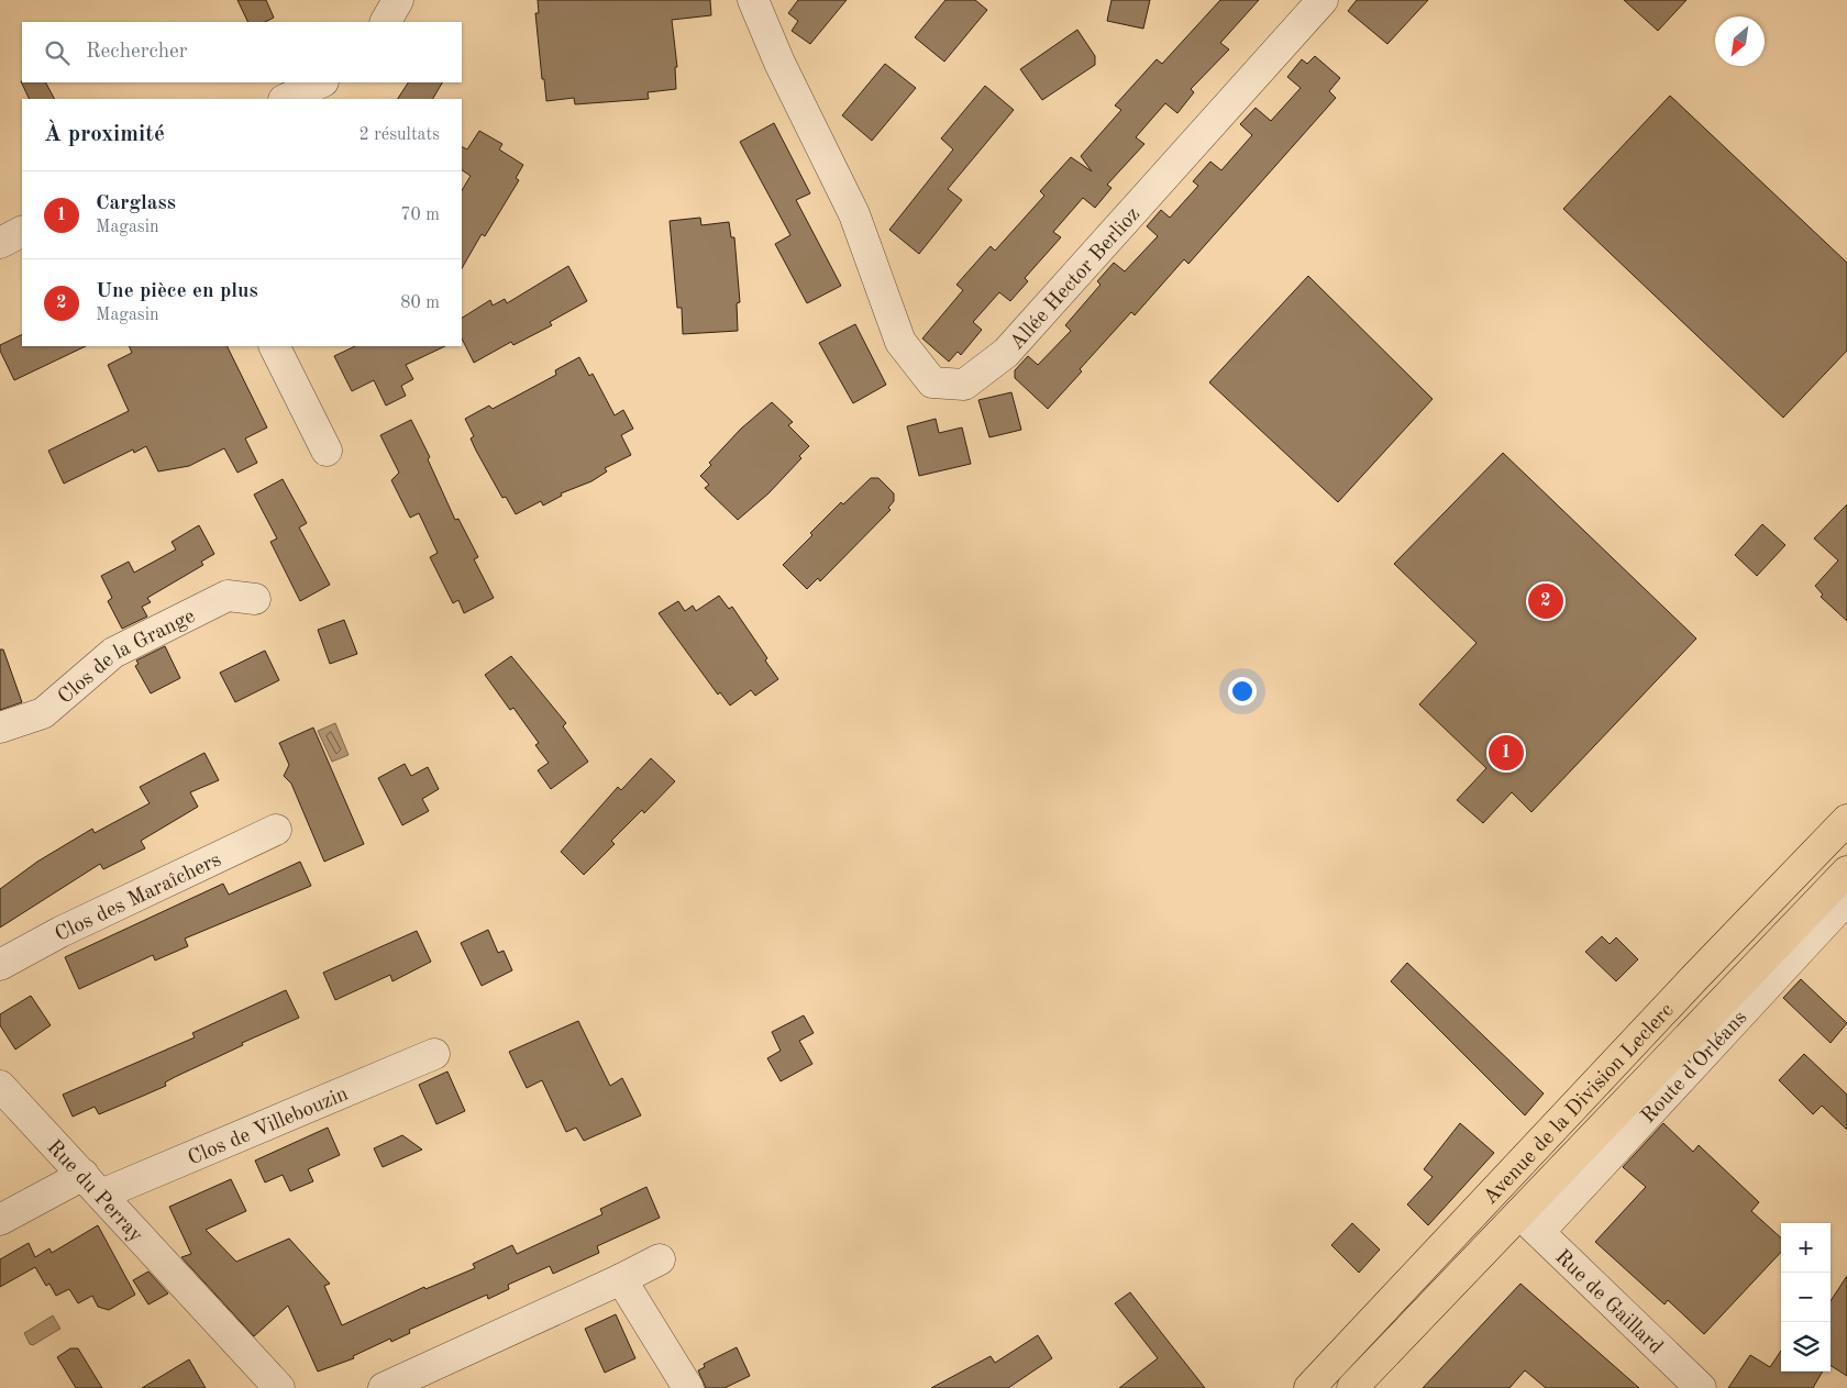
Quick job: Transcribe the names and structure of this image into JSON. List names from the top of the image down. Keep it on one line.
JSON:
{"streets":{"main road":["Avenue de la Division Leclerc"],"street":["Allée Hector Berlioz","Clos de la Grange","Clos des Maraîchers","Route d'Orléans","Clos de Villebouzin","Rue du Perray","Rue de Gaillard"]},"crossings":[["Route d'Orléans","Avenue de la Division Leclerc"],["Route d'Orléans","Rue de Gaillard"],["Avenue de la Division Leclerc","Rue de Gaillard"],["Clos de Villebouzin","Rue du Perray"]],"north":"bottom left","page":{"search":"Rechercher","heading":["À proximité","2 résultats"],"list":[{"mark":"1","name":"Carglass","note":"Magasin","value":"70 m"},{"mark":"2","name":"Une pièce en plus","note":"Magasin","value":"80 m"}],"pins":["2","1"],"map_buttons":["+","−"]}}
